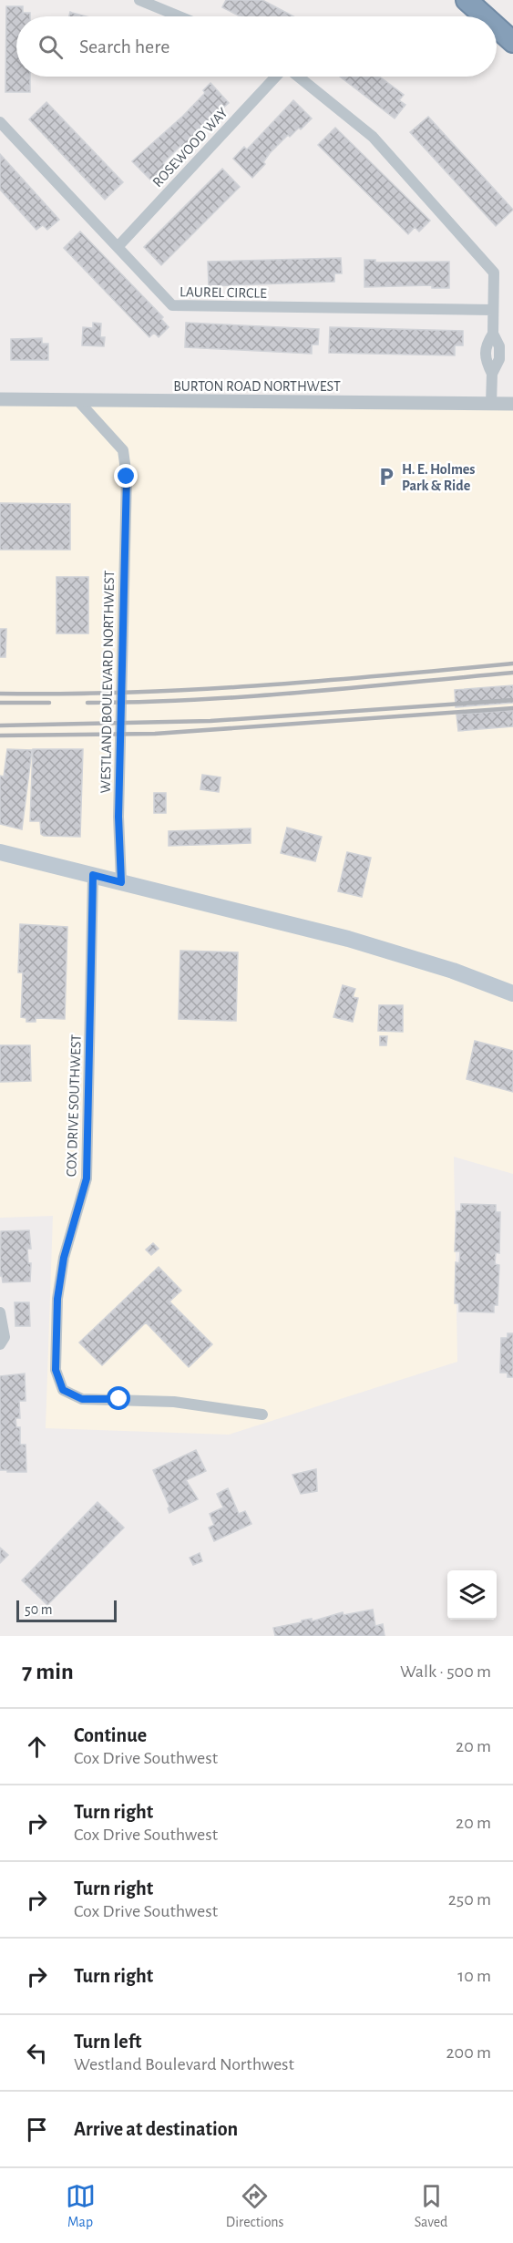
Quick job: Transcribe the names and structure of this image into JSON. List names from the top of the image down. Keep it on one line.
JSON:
{"streets":{"street":["ROSEWOOD WAY","LAUREL CIRCLE","BURTON ROAD NORTHWEST","WESTLAND BOULEVARD NORTHWEST","COX DRIVE SOUTHWEST"]},"crossings":[["ROSEWOOD WAY","LAUREL CIRCLE"],["BURTON ROAD NORTHWEST","WESTLAND BOULEVARD NORTHWEST"]],"places":{"parking":["H. E. Holmes Park & Ride"]},"scale_bar":"50 m","page":{"search":"Search here","scale":"50 m","heading":["7 min","Walk · 500 m"],"list":[["Continue","Cox Drive Southwest","20 m"],["Turn right","Cox Drive Southwest","20 m"],["Turn right","Cox Drive Southwest","250 m"],["Turn right","10 m"],["Turn left","Westland Boulevard Northwest","200 m"],"Arrive at destination"],"nav":["Map","Directions","Saved"]}}
